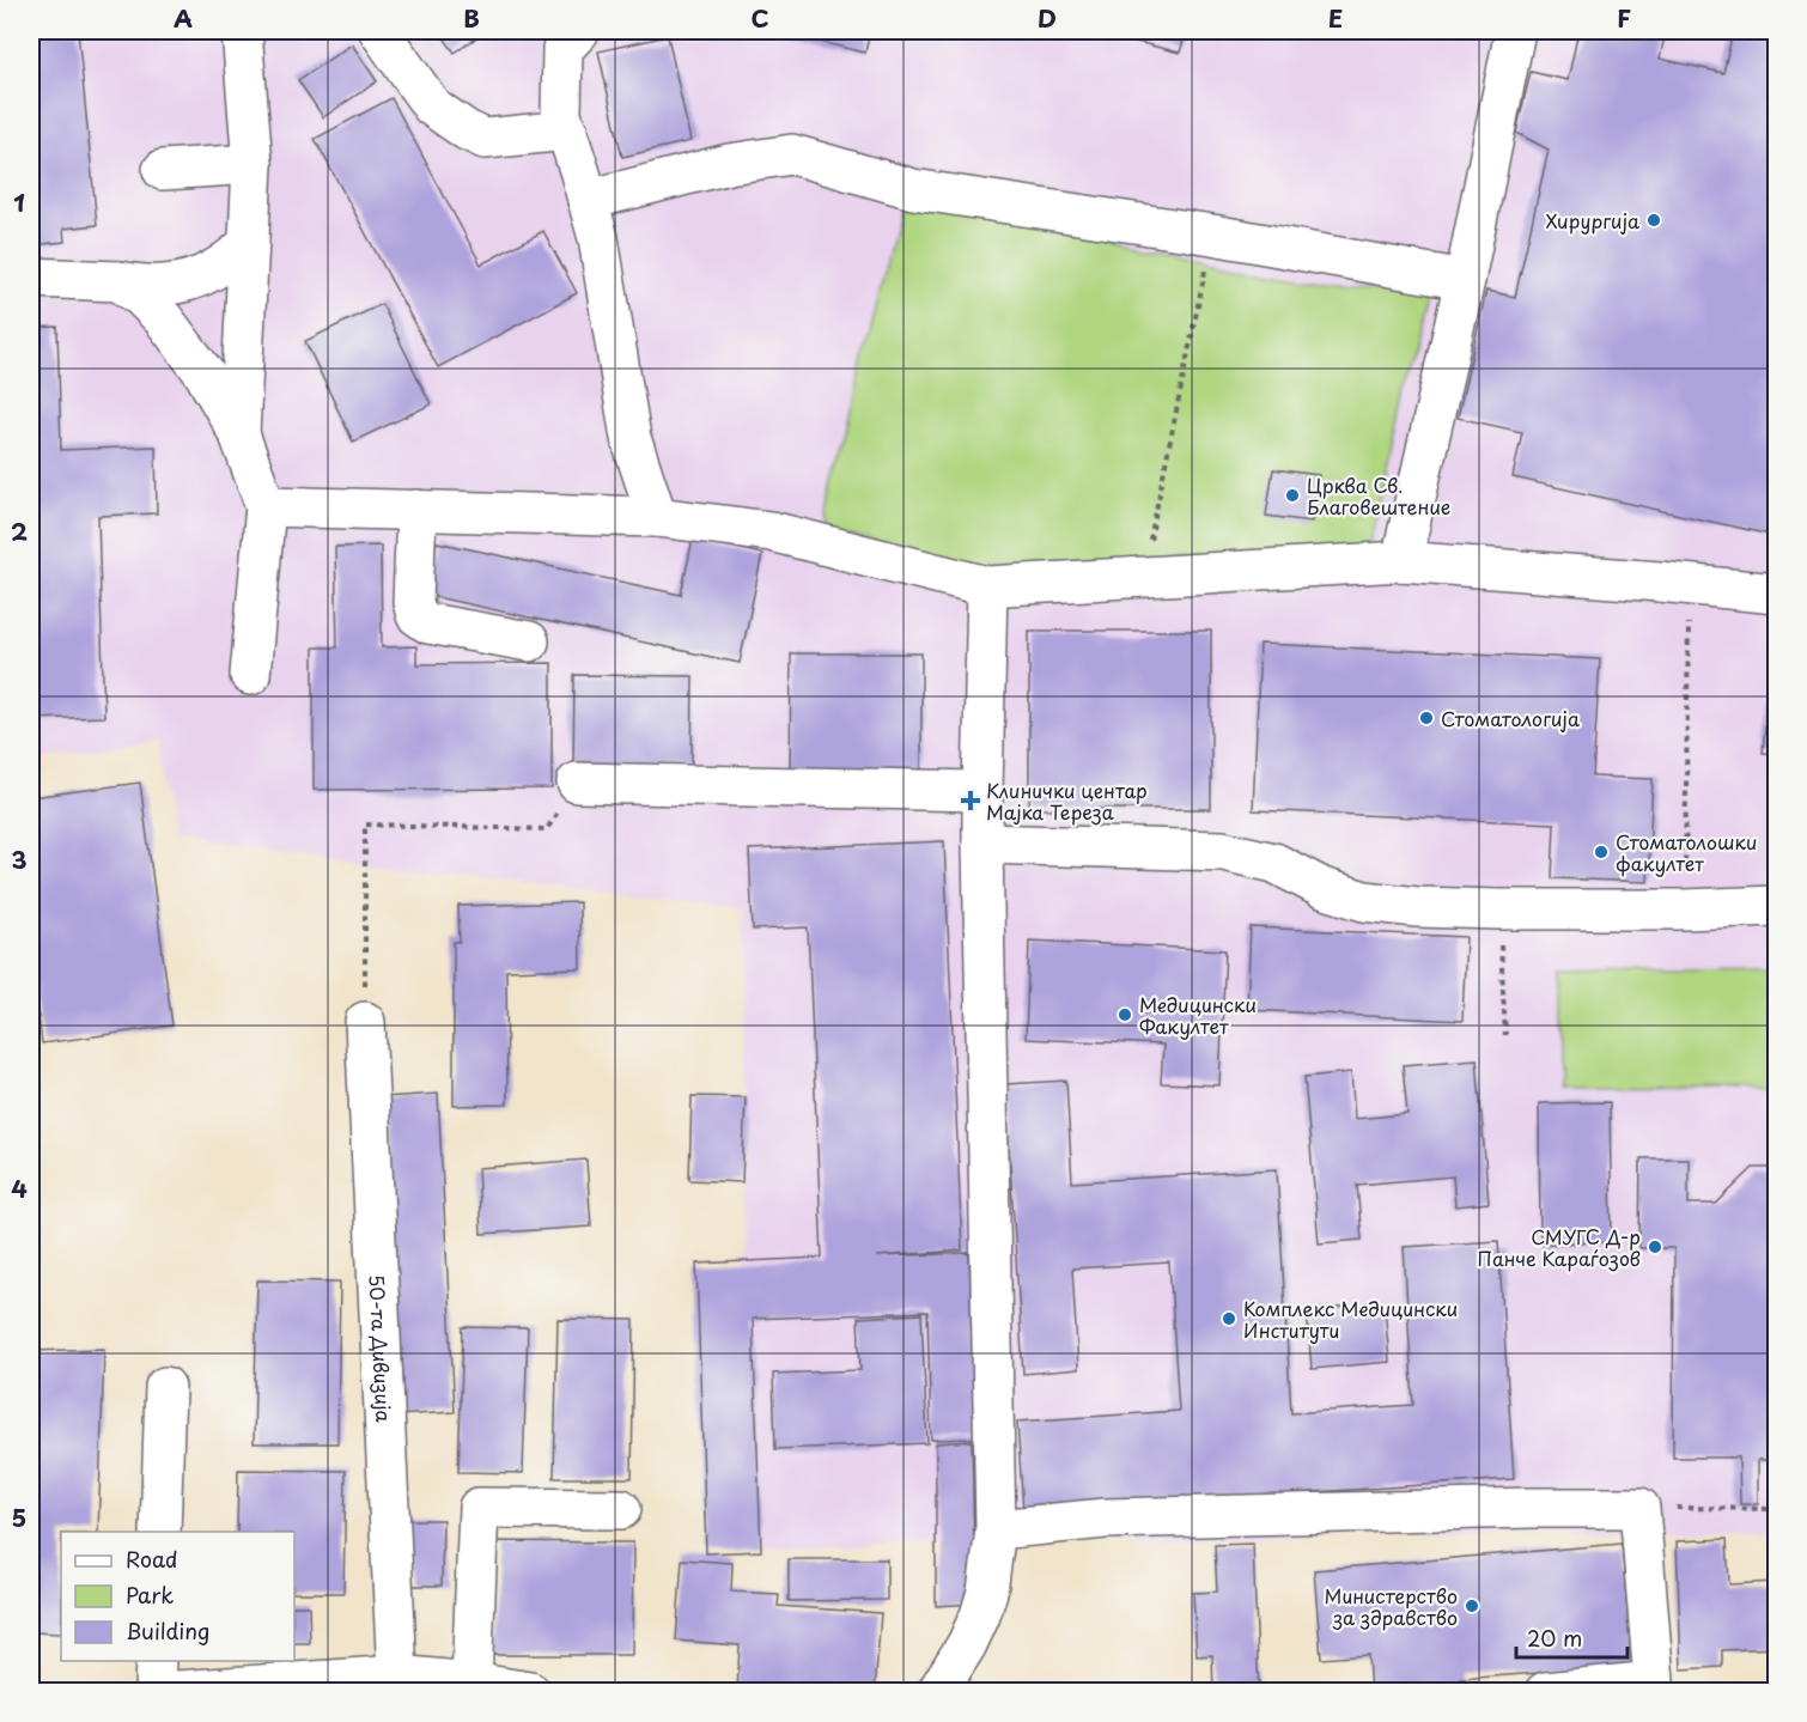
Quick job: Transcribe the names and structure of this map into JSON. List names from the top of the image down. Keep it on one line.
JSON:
{"streets":{"street":["50-та Дивизија"]},"places":{"other":["Хирургија","Црква Св. Благовештение","Стоматологија","Стоматолошки факултет","Медицински Факултет","СМУГС Д-р Панче Караѓозов","Комплекс Медицински Институти","Министерство за здравство"],"health":["Клинички центар Мајка Тереза"]},"legend":["Road","Park","Building"],"scale_bar":"20 m","grid":{"columns":["A","B","C","D","E","F"],"rows":["1","2","3","4","5"]}}
